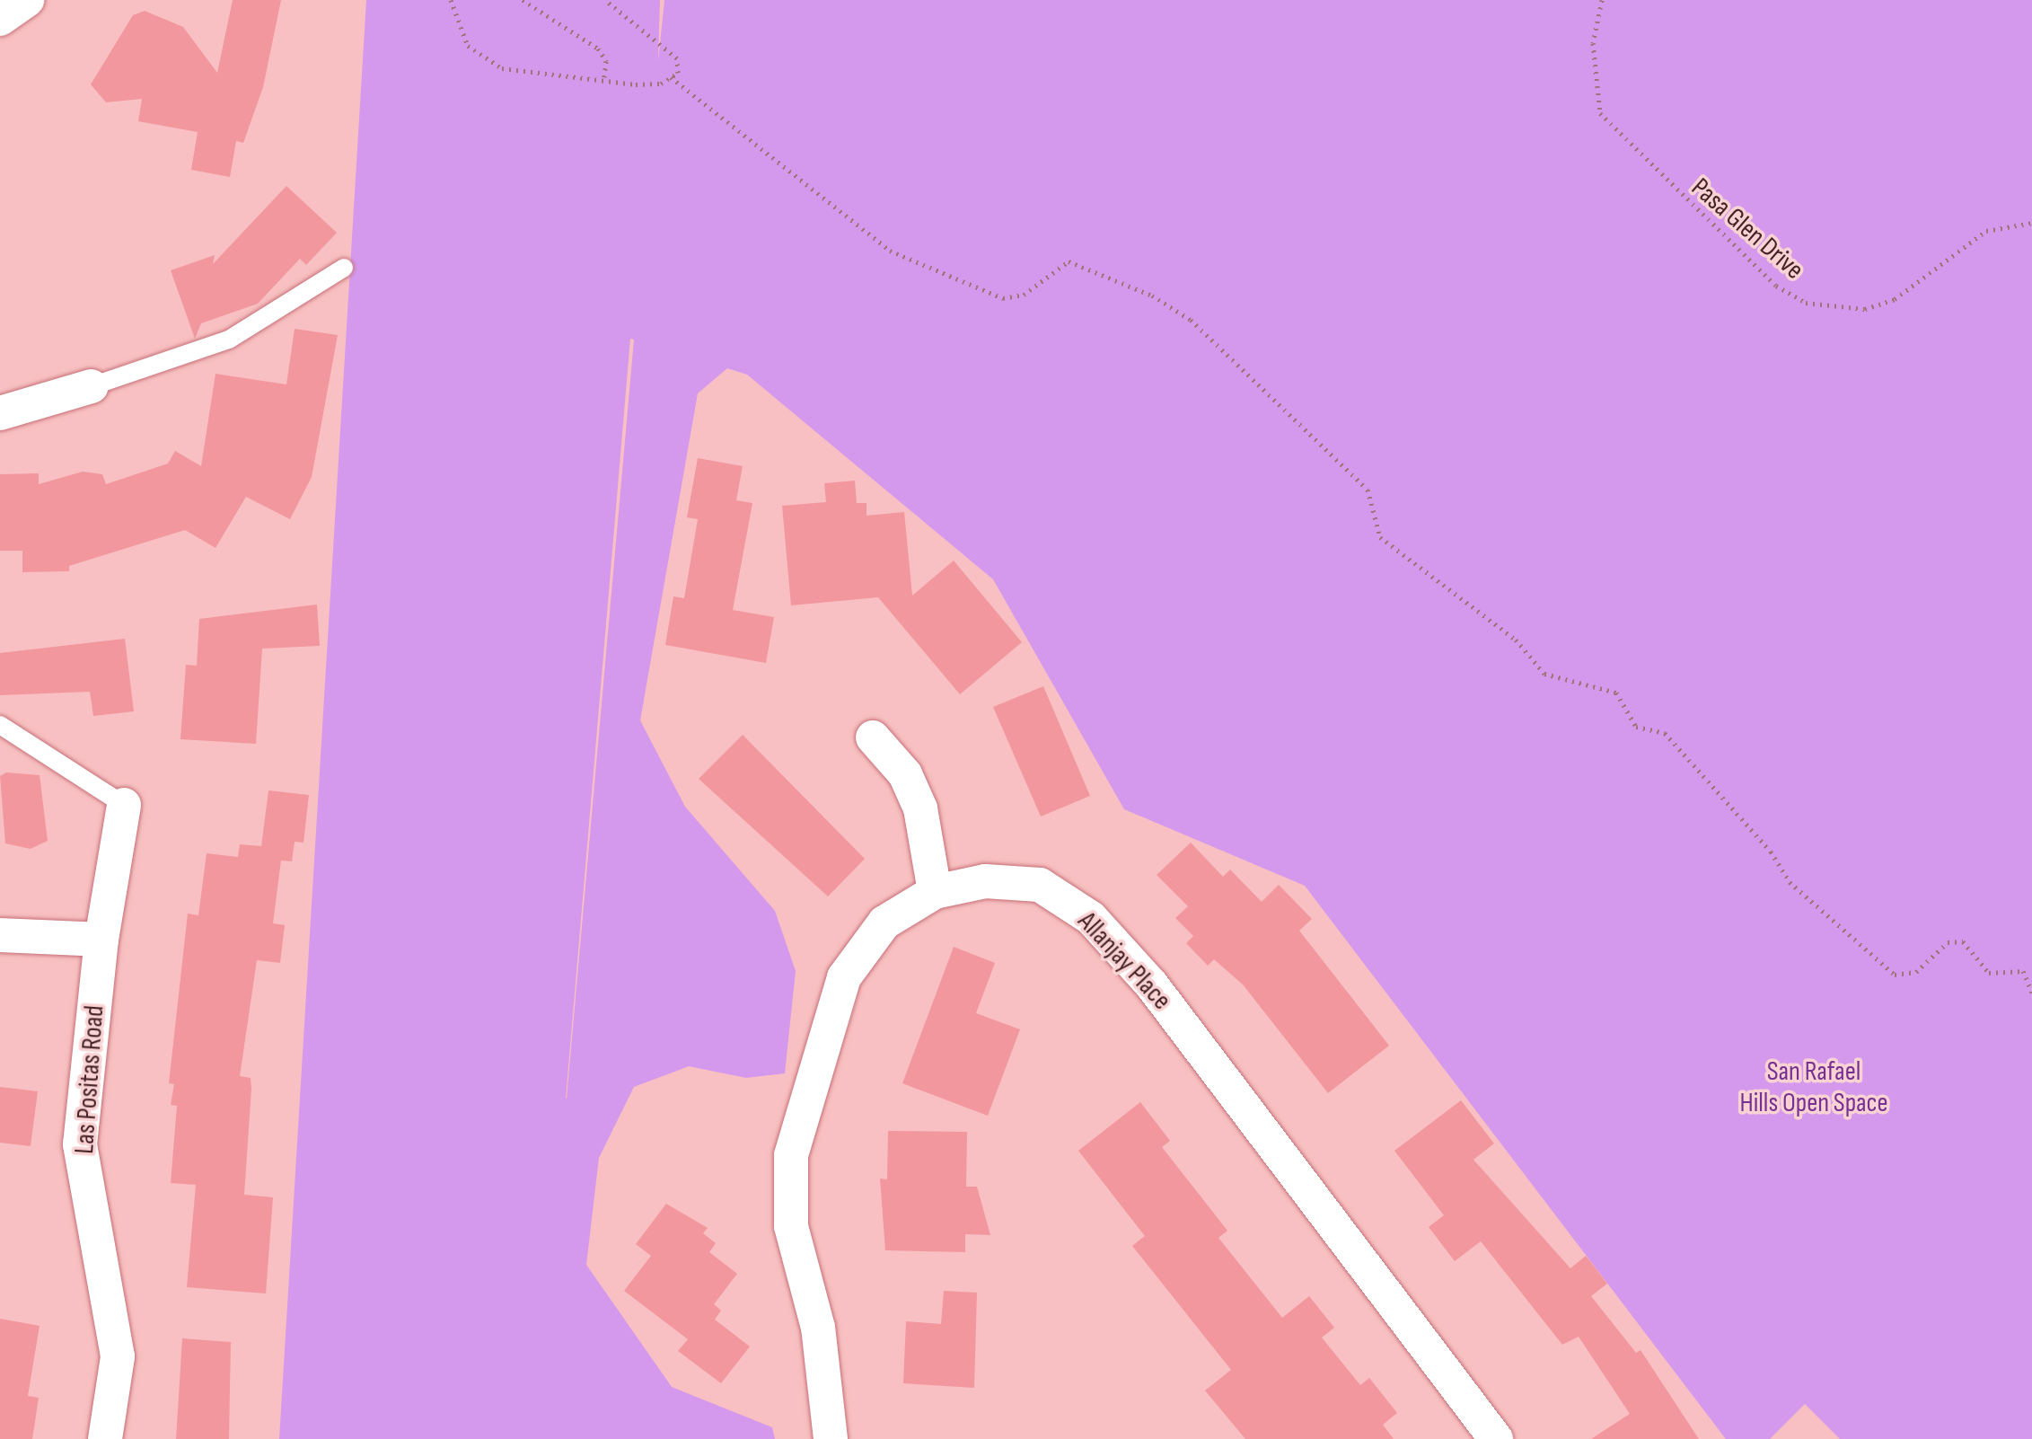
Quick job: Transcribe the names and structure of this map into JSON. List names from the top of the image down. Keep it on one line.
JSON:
{"streets":{"street":["Allanjay Place","Las Positas Road"],"path":["Pasa Glen Drive"]},"parks":["San Rafael Hills Open Space"]}
